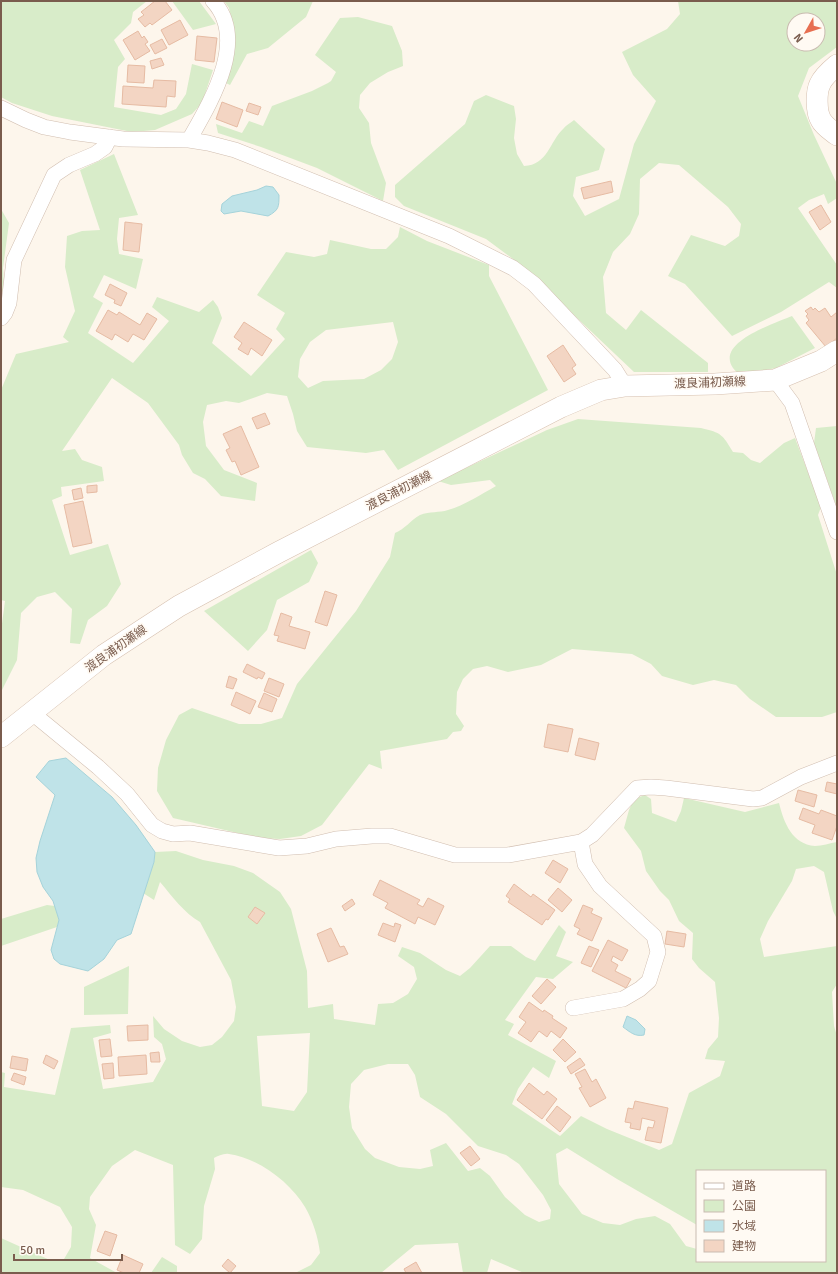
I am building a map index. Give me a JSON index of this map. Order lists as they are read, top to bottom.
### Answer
{
  "streets": {
    "main road": ["渡良浦初瀬線"]
  },
  "legend": [
    "道路",
    "公園",
    "水域",
    "建物"
  ],
  "scale_bar": "50 m",
  "north": "bottom left"
}
